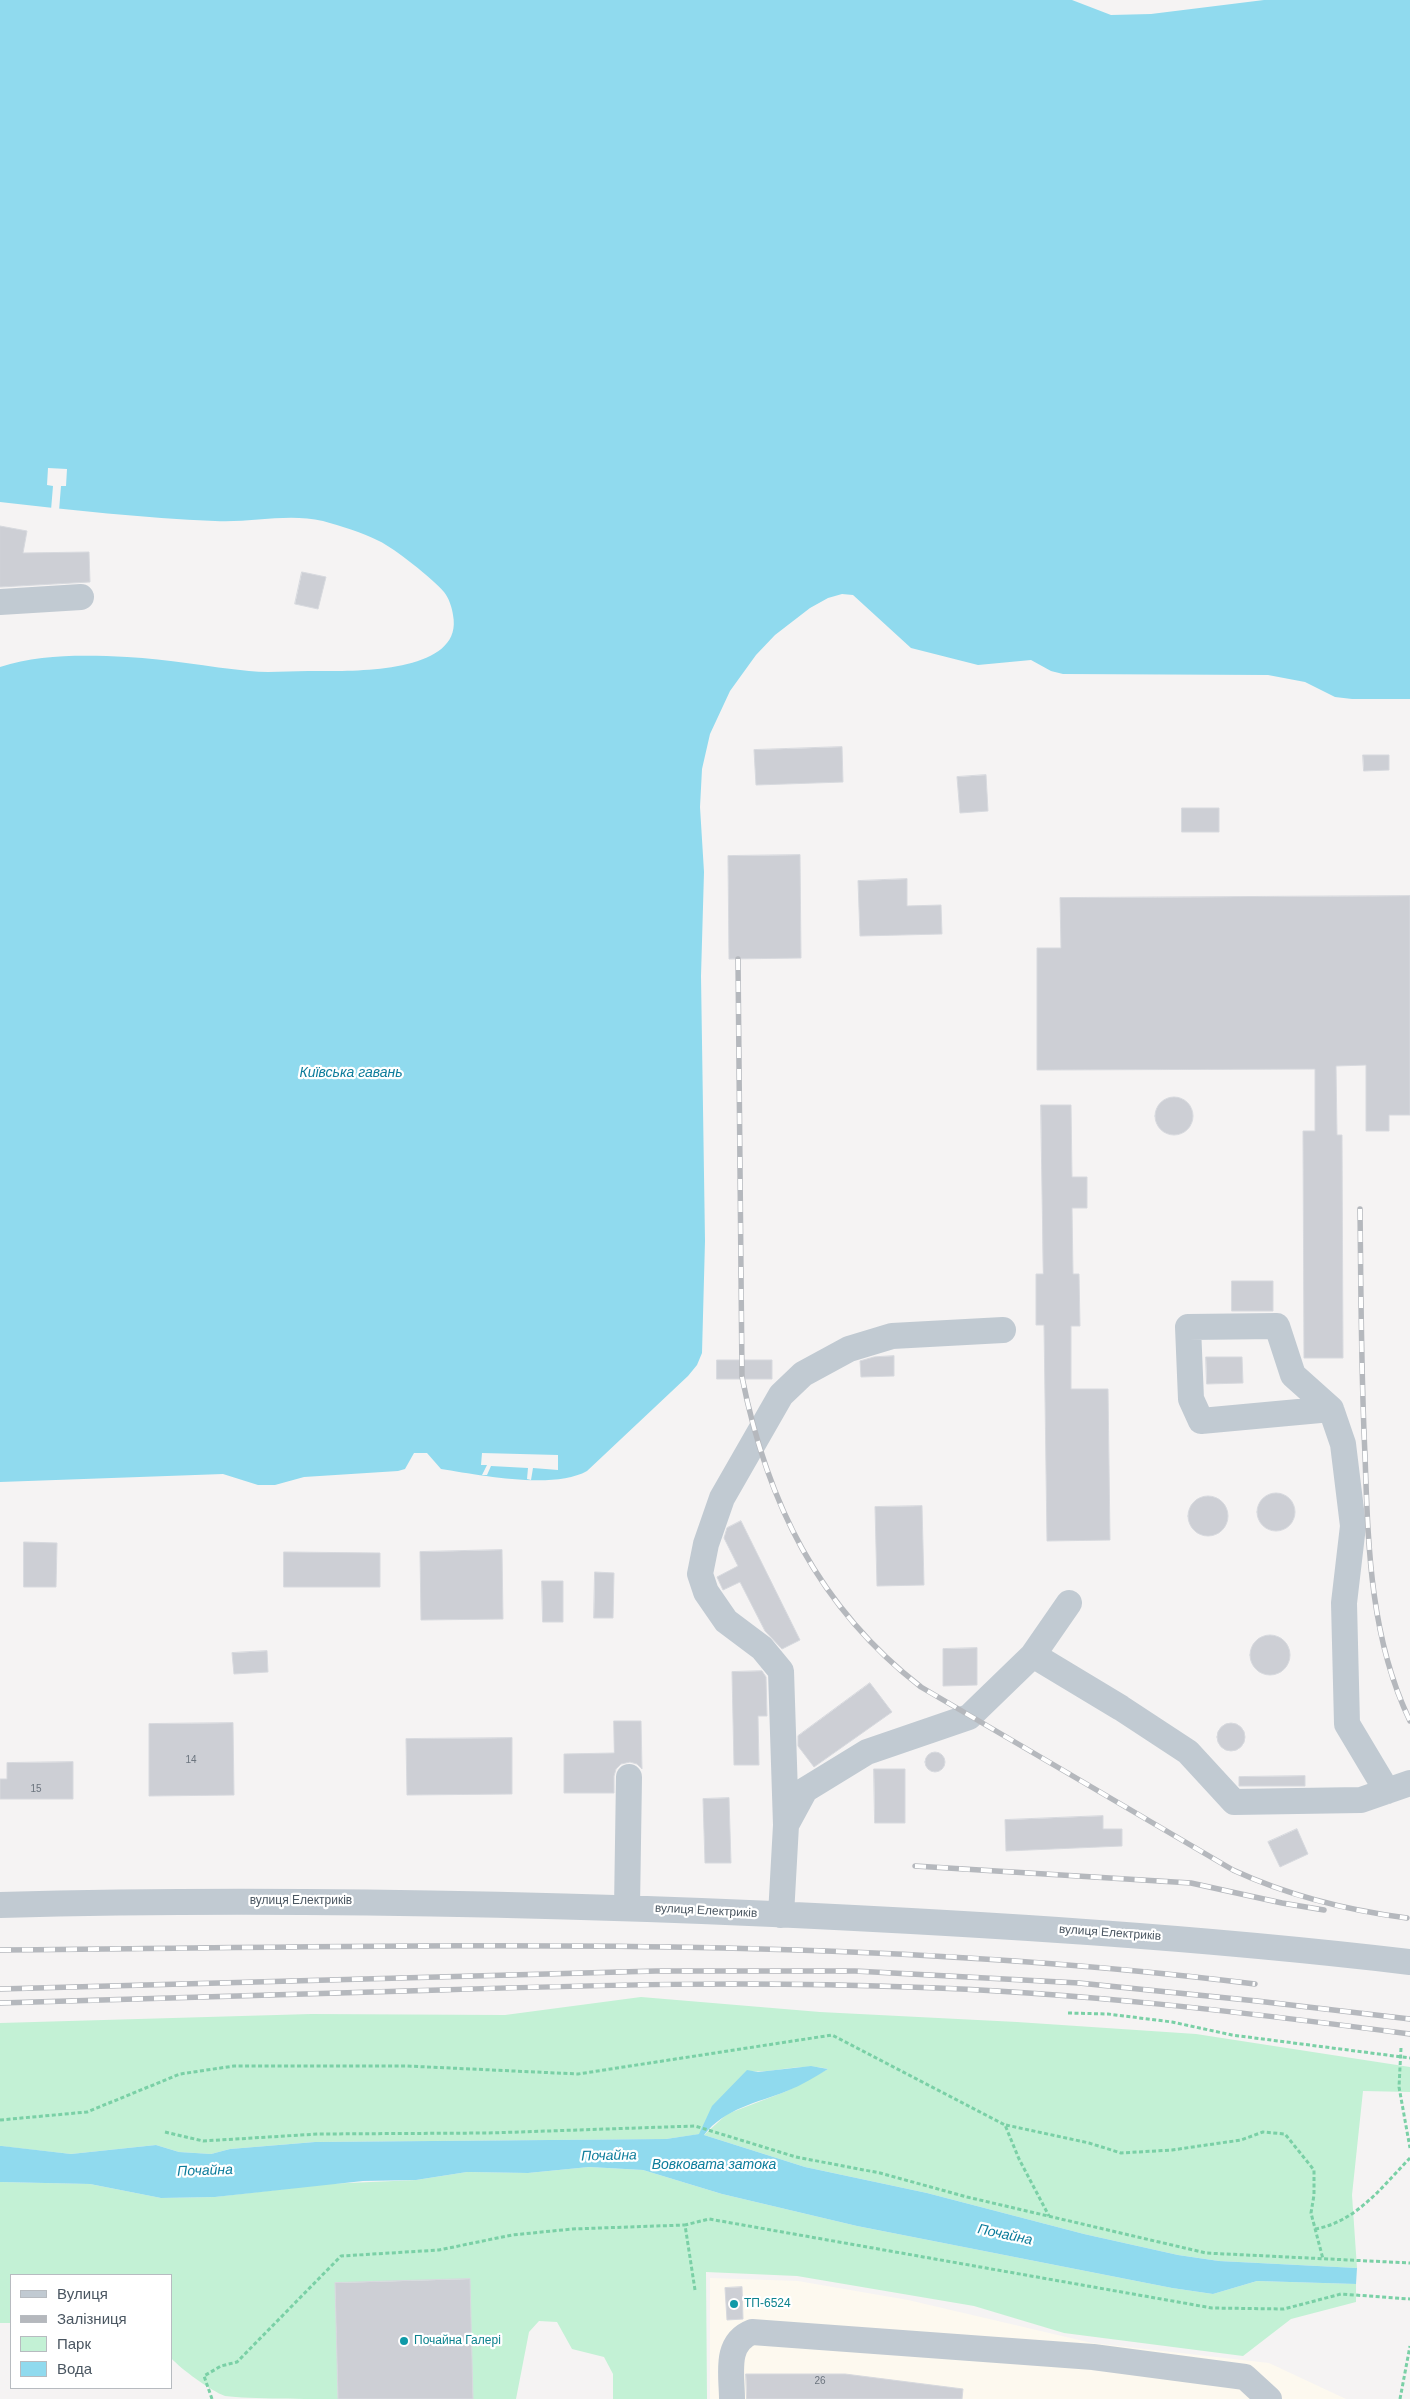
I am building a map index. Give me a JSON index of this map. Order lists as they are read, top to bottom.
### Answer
{
  "streets": {
    "street": ["вулиця Електриків"]
  },
  "water": ["Київська гавань", "Почайна", "Вовковата затока"],
  "places": ["ТП-6524", "Почайна Галері"],
  "house_numbers": ["14", "15", "26"],
  "legend": [
    "Вулиця",
    "Залізниця",
    "Парк",
    "Вода"
  ]
}
